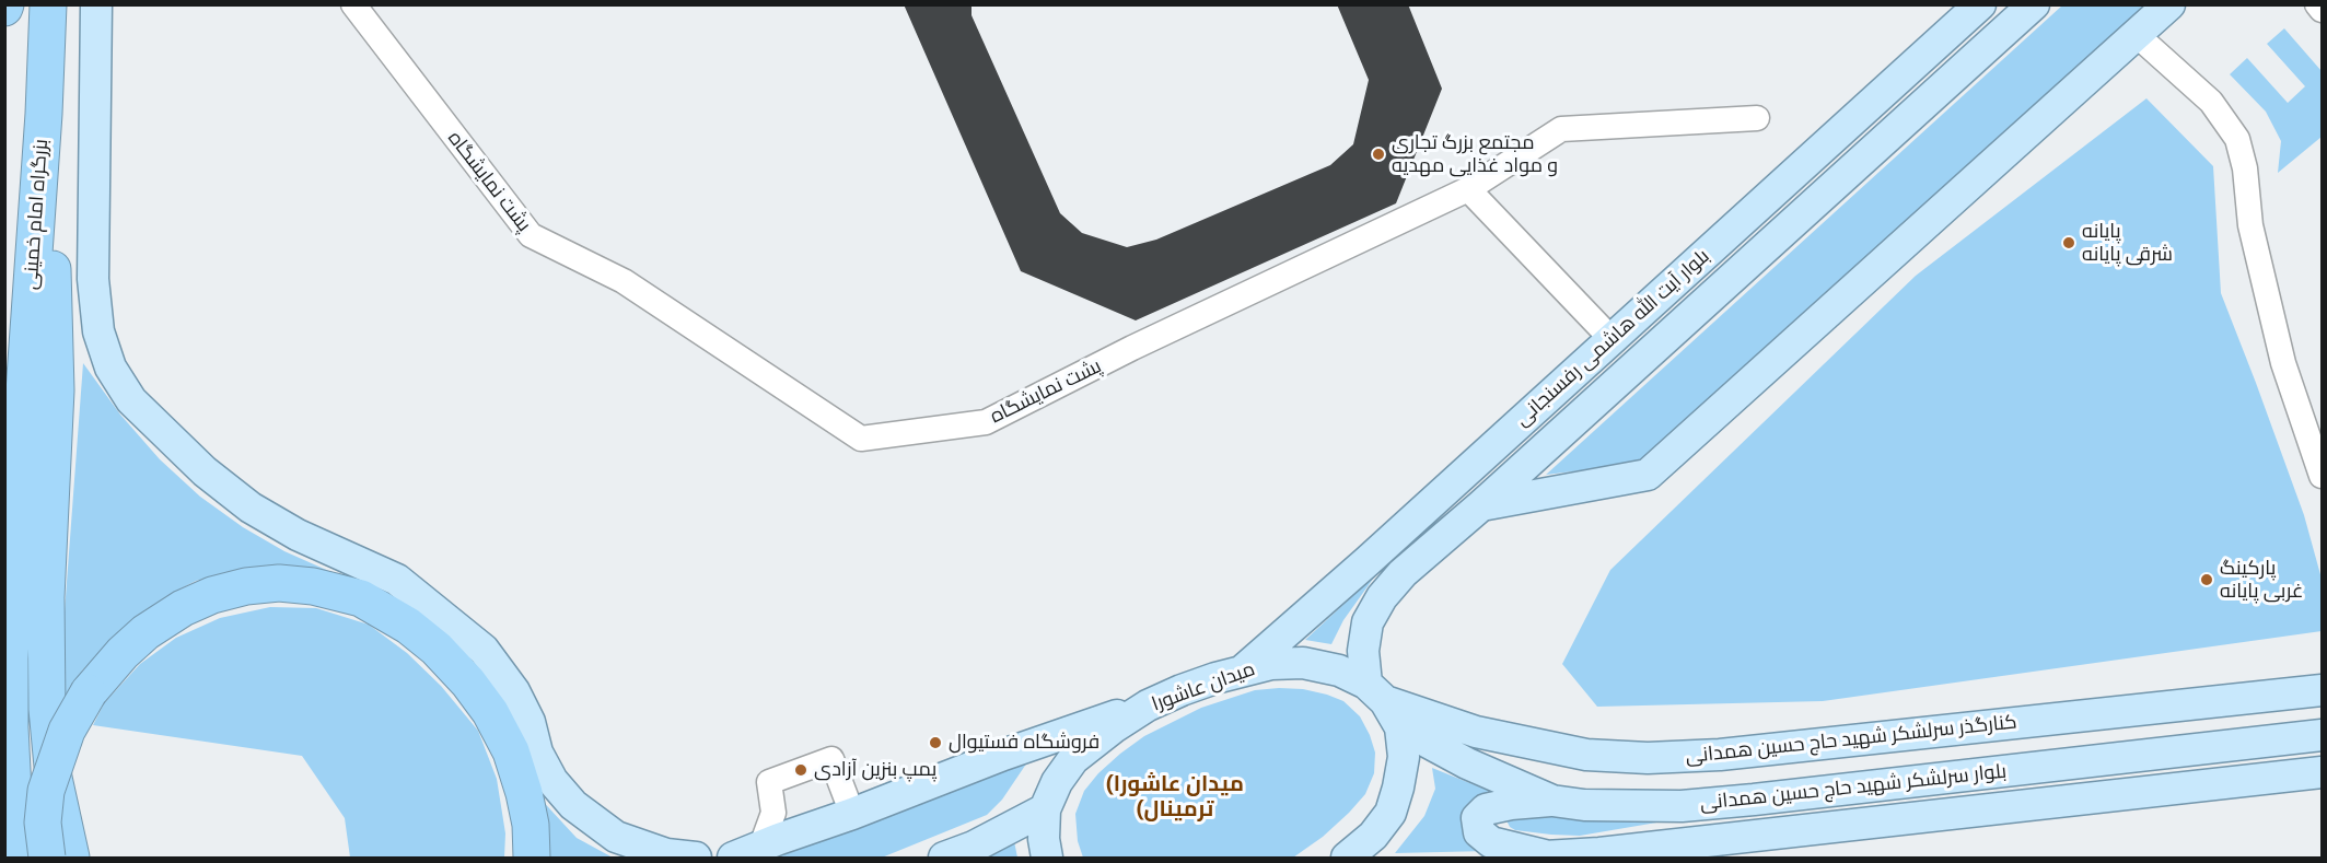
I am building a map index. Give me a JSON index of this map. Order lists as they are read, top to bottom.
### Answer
{
  "streets": {
    "highway": ["بزرگراه امام خمینی"],
    "main road": [
      "بلوار آیت الله هاشمی رفسنجانی",
      "میدان عاشورا",
      "کنارگذر سرلشکر شهید حاج حسین همدانی",
      "بلوار سرلشکر شهید حاج حسین همدانی"
    ],
    "street": ["پشت نمایشگاه"]
  },
  "crossings": [
    ["بلوار آیت الله هاشمی رفسنجانی", "میدان عاشورا"],
    ["بلوار آیت الله هاشمی رفسنجانی", "کنارگذر سرلشکر شهید حاج حسین همدانی"],
    ["بلوار آیت الله هاشمی رفسنجانی", "بلوار سرلشکر شهید حاج حسین همدانی"],
    ["میدان عاشورا", "کنارگذر سرلشکر شهید حاج حسین همدانی"],
    ["میدان عاشورا", "بلوار سرلشکر شهید حاج حسین همدانی"],
    ["کنارگذر سرلشکر شهید حاج حسین همدانی", "بلوار سرلشکر شهید حاج حسین همدانی"]
  ],
  "districts": ["(میدان عاشورا (ترمینال"],
  "places": [
    "مجتمع بزرگ تجاری و مواد غذایی مهدیه",
    "پایانه شرقی پایانه",
    "پارکینگ غربی پایانه",
    "فروشگاه فستیوال",
    "پمپ بنزین آزادی"
  ]
}
